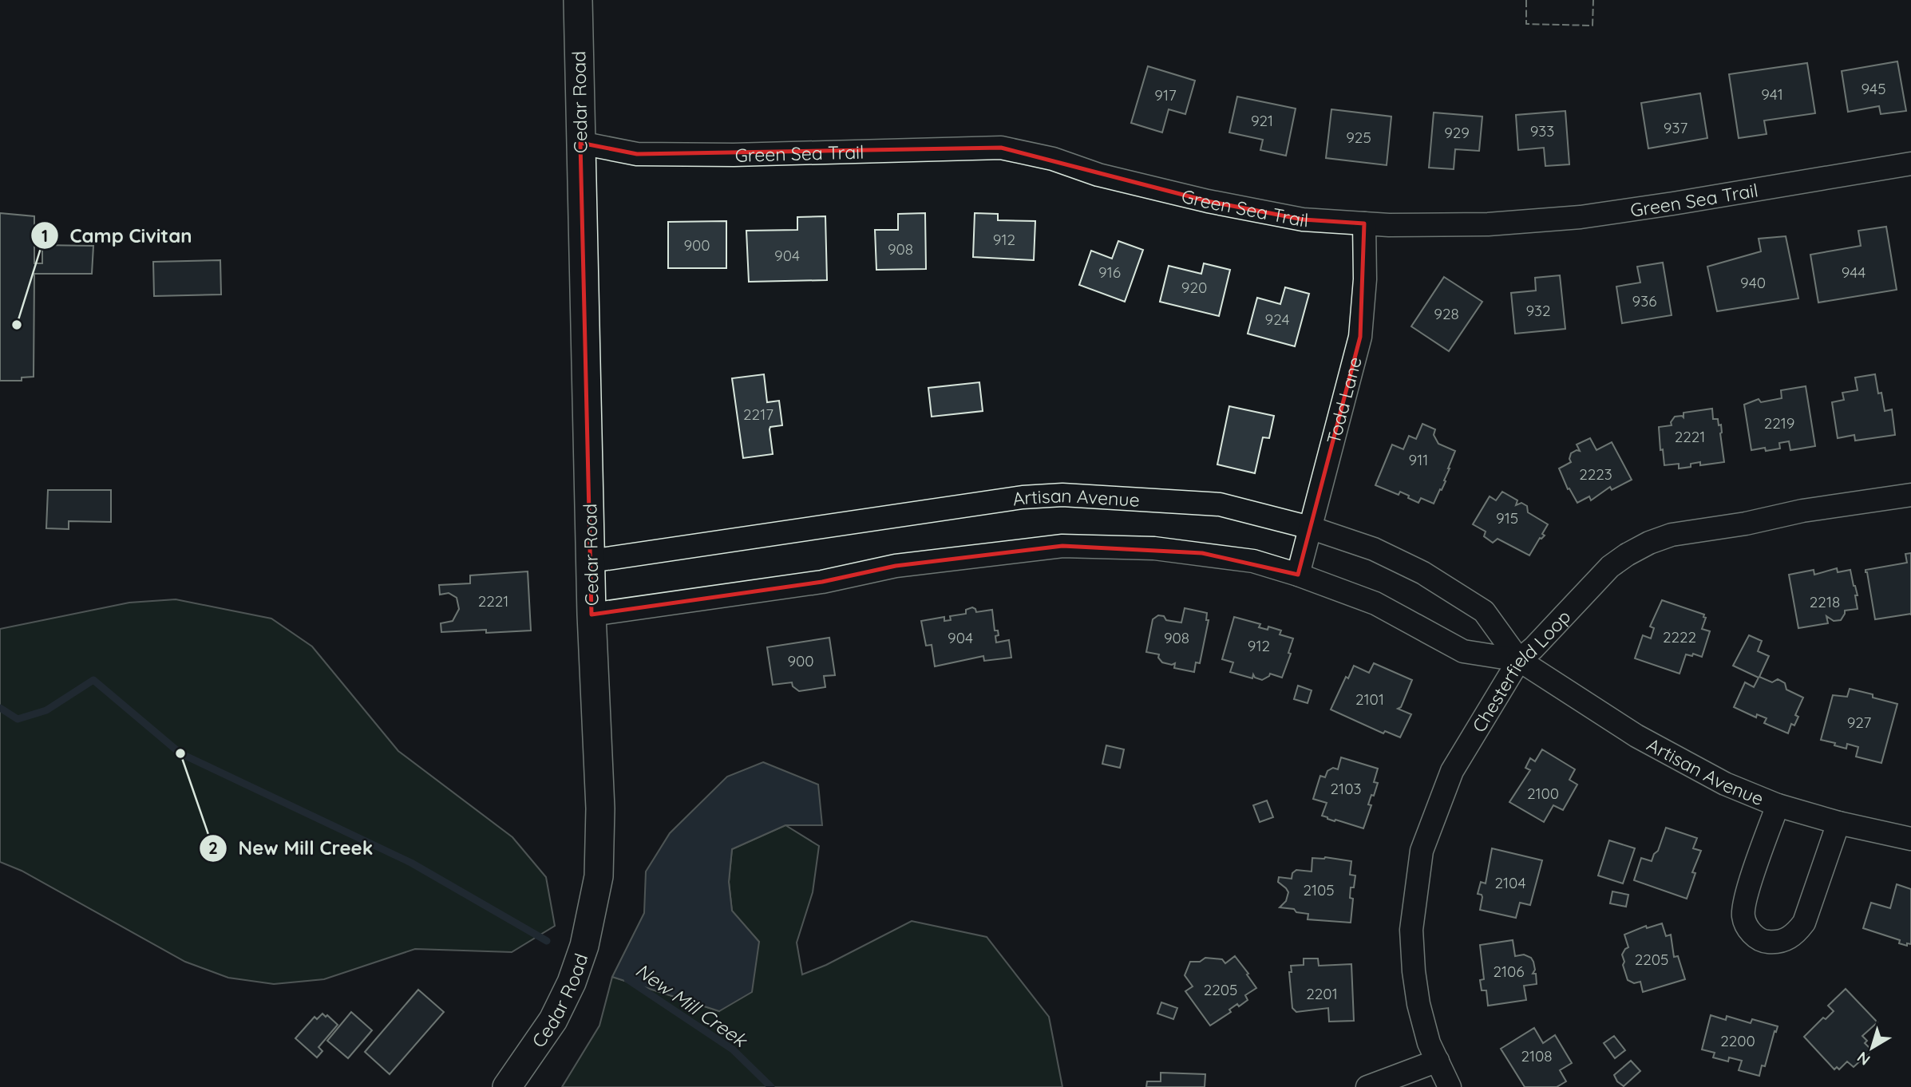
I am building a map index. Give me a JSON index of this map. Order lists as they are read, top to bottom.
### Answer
{
  "streets": {
    "street": [
      "Cedar Road",
      "Green Sea Trail",
      "Todd Lane",
      "Artisan Avenue",
      "Chesterfield Loop"
    ]
  },
  "crossings": [
    ["Cedar Road", "Green Sea Trail"],
    ["Cedar Road", "Artisan Avenue"],
    ["Green Sea Trail", "Todd Lane"],
    ["Todd Lane", "Artisan Avenue"],
    ["Artisan Avenue", "Chesterfield Loop"]
  ],
  "water": ["New Mill Creek"],
  "places": ["Camp Civitan", "New Mill Creek"],
  "house_numbers": [
    "945",
    "941",
    "917",
    "921",
    "937",
    "933",
    "929",
    "925",
    "912",
    "900",
    "908",
    "904",
    "916",
    "944",
    "940",
    "920",
    "936",
    "932",
    "928",
    "924",
    "2217",
    "2219",
    "2221",
    "911",
    "2223",
    "915",
    "2221",
    "2218",
    "2222",
    "904",
    "908",
    "912",
    "900",
    "2101",
    "927",
    "2103",
    "2100",
    "2104",
    "2105",
    "2205",
    "2106",
    "2205",
    "2201",
    "2200",
    "2108"
  ],
  "north": "bottom left"
}
